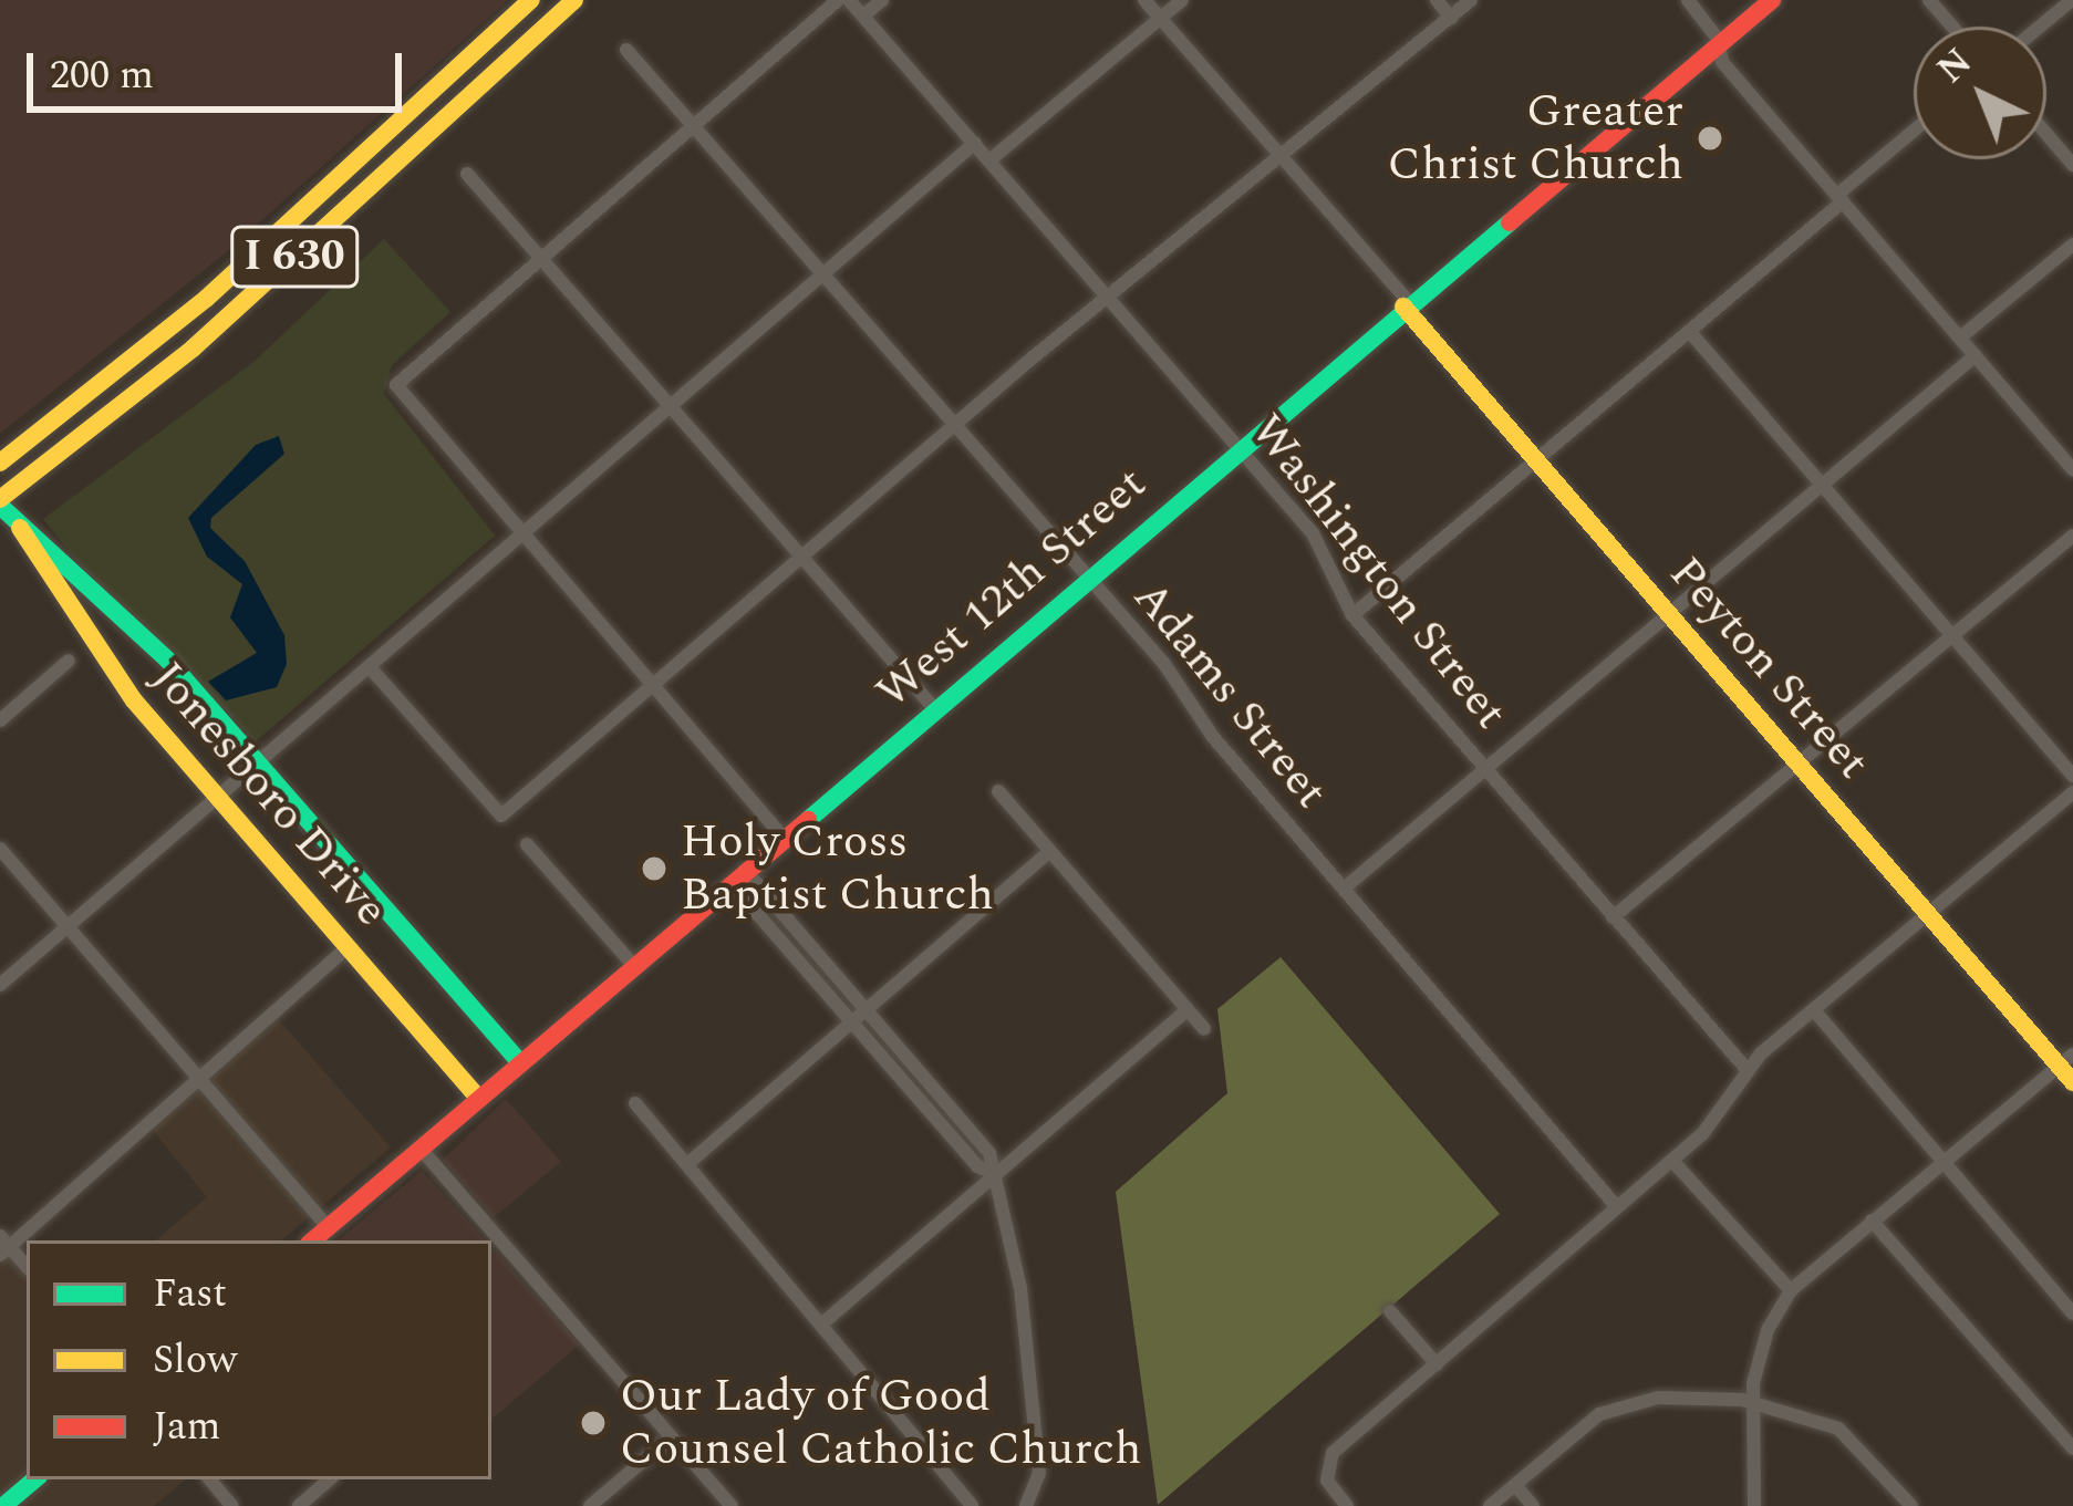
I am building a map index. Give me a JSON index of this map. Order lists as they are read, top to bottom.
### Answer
{
  "streets": {
    "main road": [
      "I 630",
      "West 12th Street",
      "Peyton Street",
      "Jonesboro Drive"
    ],
    "street": ["Washington Street", "Adams Street"]
  },
  "crossings": [
    ["I 630", "Jonesboro Drive"],
    ["Washington Street", "West 12th Street"],
    ["West 12th Street", "Peyton Street"],
    ["West 12th Street", "Adams Street"],
    ["West 12th Street", "Jonesboro Drive"]
  ],
  "places": ["Greater Christ Church", "Holy Cross Baptist Church", "Our Lady of Good Counsel Catholic Church"],
  "legend": ["Fast", "Slow", "Jam"],
  "scale_bar": "200 m",
  "north": "top left"
}
